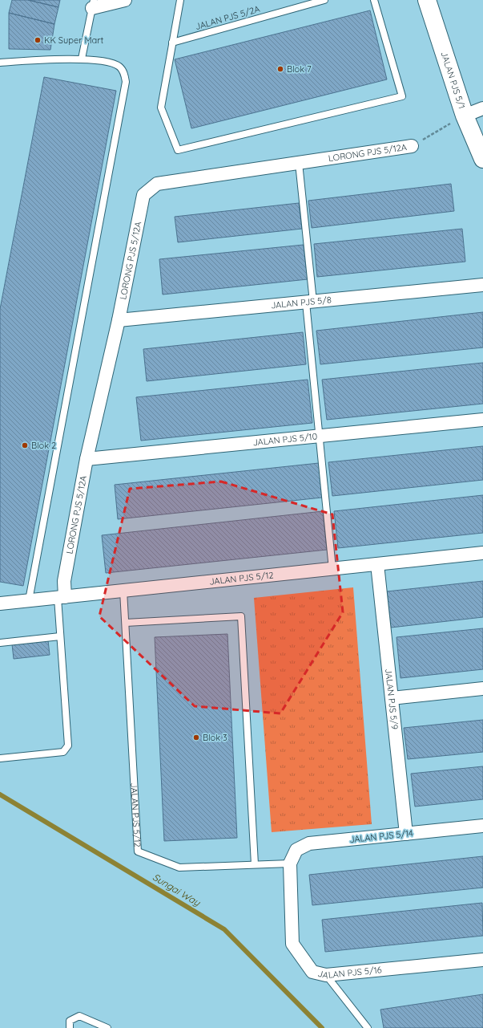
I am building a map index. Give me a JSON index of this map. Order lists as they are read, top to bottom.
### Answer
{
  "streets": {
    "street": [
      "JALAN PJS 5/1",
      "LORONG PJS 5/12A",
      "JALAN PJS 5/8",
      "JALAN PJS 5/10",
      "JALAN PJS 5/12",
      "JALAN PJS 5/9",
      "JALAN PJS 5/14",
      "JALAN PJS 5/16"
    ],
    "lane": ["JALAN PJS 5/2A"]
  },
  "crossings": [
    ["LORONG PJS 5/12A", "JALAN PJS 5/8"],
    ["LORONG PJS 5/12A", "JALAN PJS 5/10"],
    ["LORONG PJS 5/12A", "JALAN PJS 5/12"],
    ["JALAN PJS 5/12", "JALAN PJS 5/9"],
    ["JALAN PJS 5/12", "JALAN PJS 5/14"],
    ["JALAN PJS 5/12", "JALAN PJS 5/16"],
    ["JALAN PJS 5/9", "JALAN PJS 5/14"],
    ["JALAN PJS 5/14", "JALAN PJS 5/16"]
  ],
  "water": ["Sungai Way"],
  "places": [
    "KK Super Mart",
    "Blok 7",
    "Blok 2",
    "Blok 3"
  ]
}
